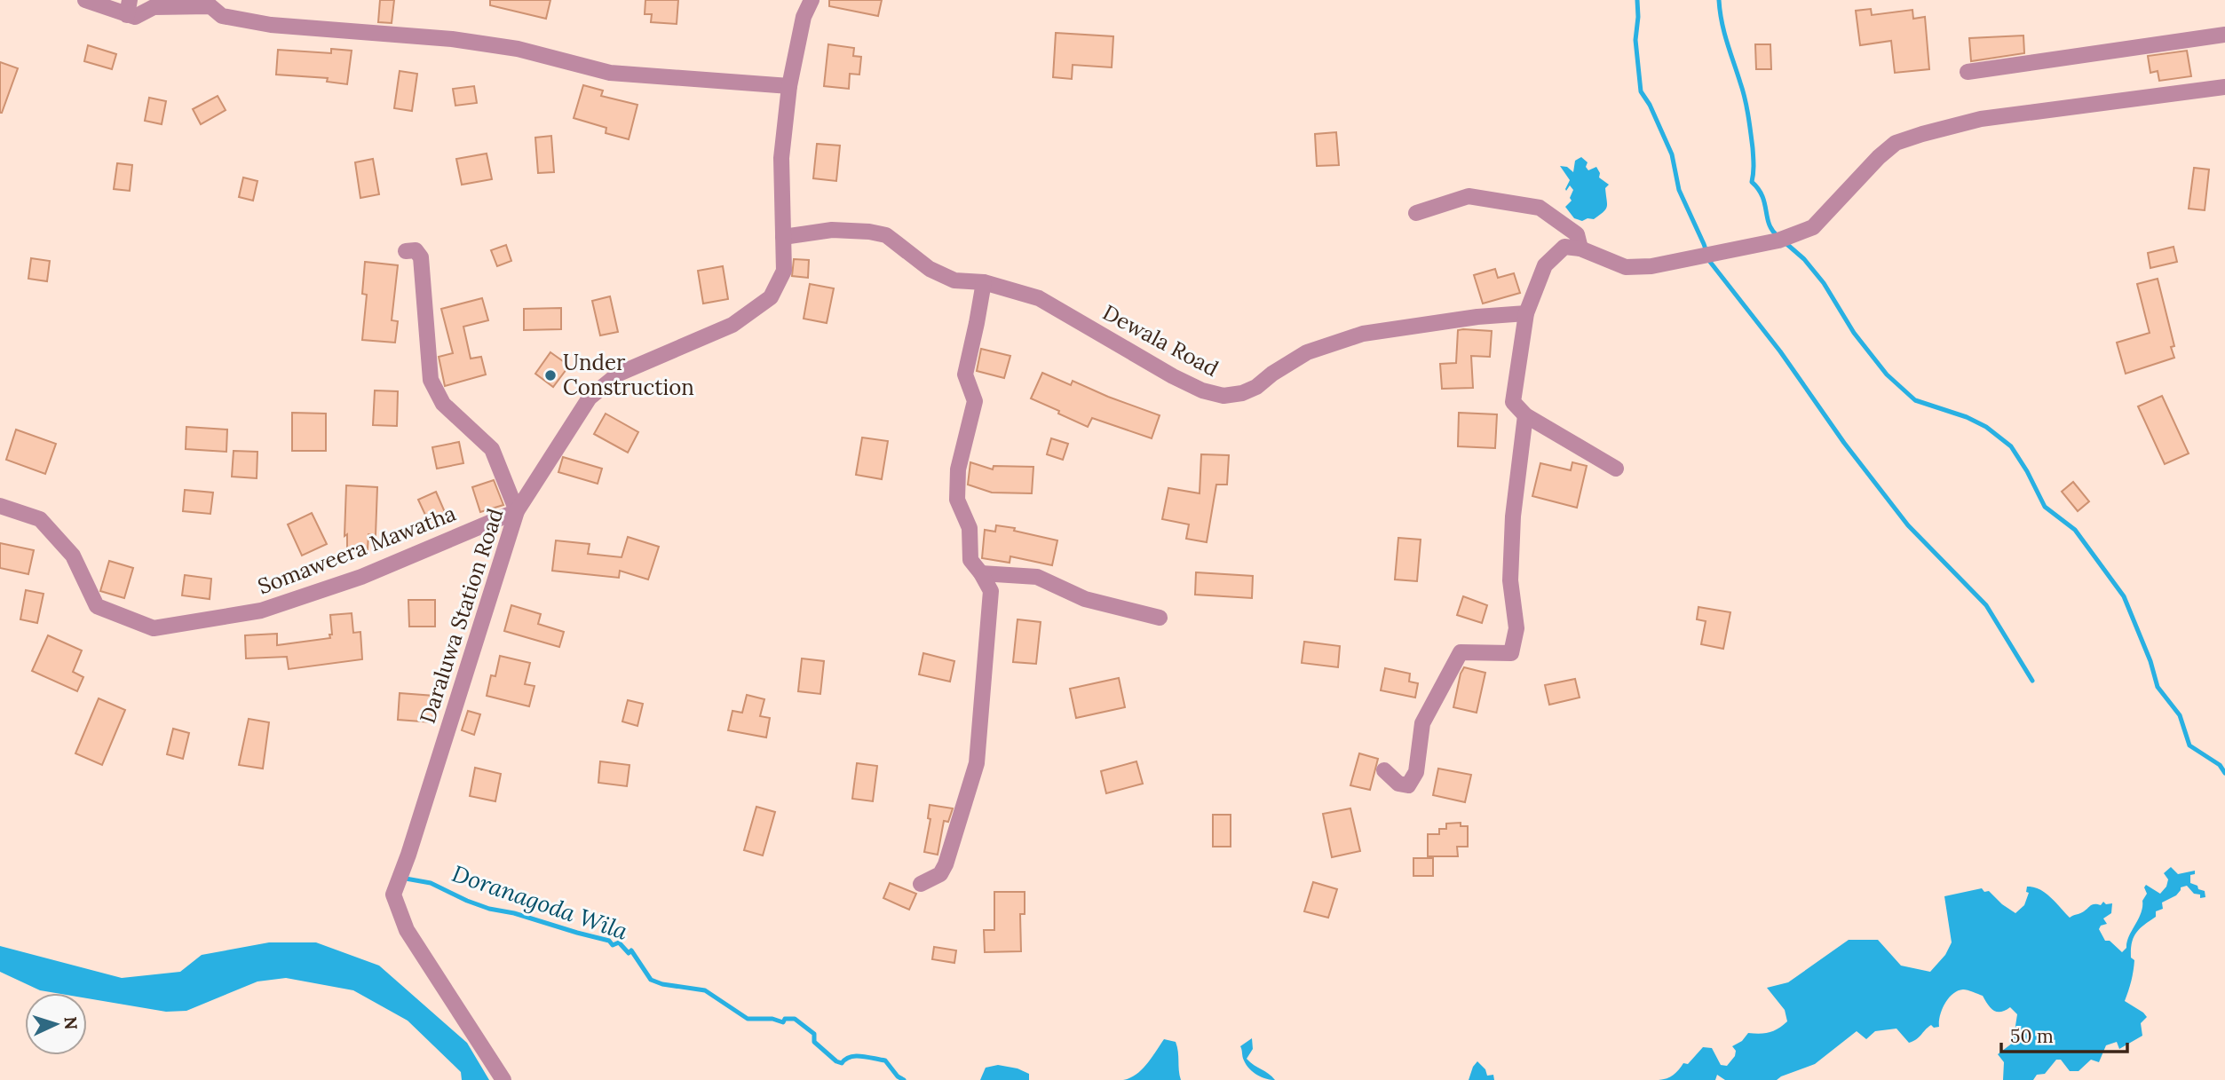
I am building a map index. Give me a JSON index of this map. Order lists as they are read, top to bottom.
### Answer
{
  "streets": {
    "street": ["Dewala Road", "Somaweera Mawatha", "Daraluwa Station Road"]
  },
  "crossings": [
    ["Dewala Road", "Daraluwa Station Road"],
    ["Somaweera Mawatha", "Daraluwa Station Road"]
  ],
  "water": ["Doranagoda Wila"],
  "places": ["Under Construction"],
  "scale_bar": "50 m",
  "north": "right"
}
